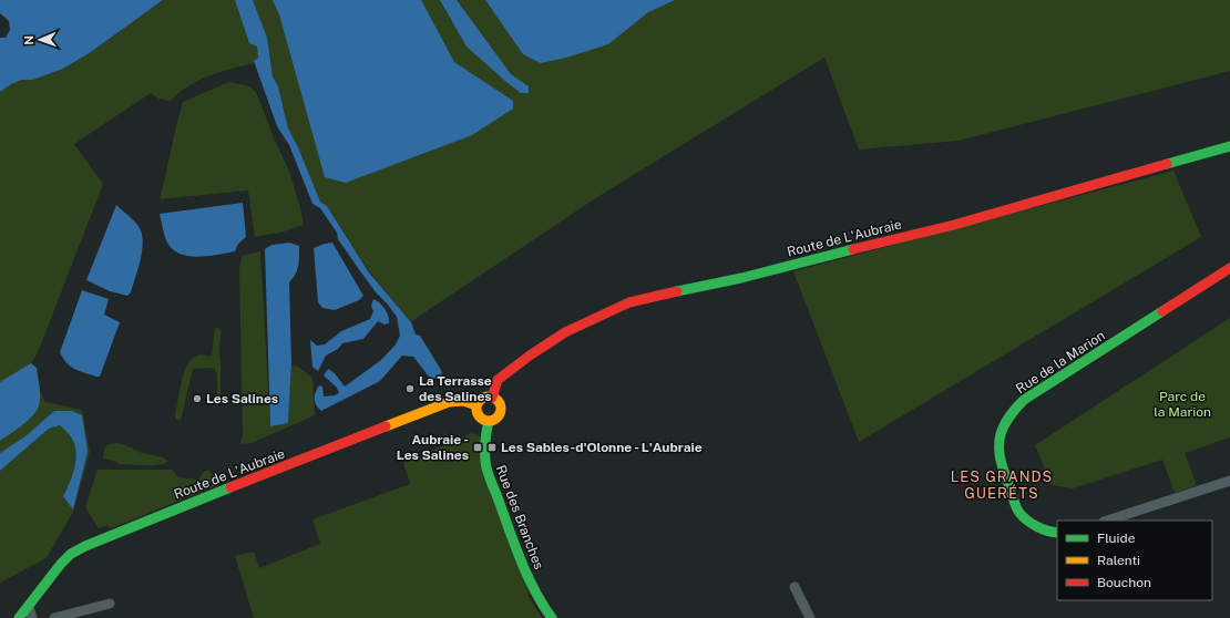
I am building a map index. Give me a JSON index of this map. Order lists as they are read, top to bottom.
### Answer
{
  "streets": {
    "street": ["Route de L'Aubraie", "Rue de la Marion", "Rue des Branches"]
  },
  "crossings": [
    ["Route de L'Aubraie", "Rue des Branches"]
  ],
  "districts": ["LES GRANDS GUERÉTS"],
  "parks": ["Parc de la Marion"],
  "places": {
    "other": ["La Terrasse des Salines", "Les Salines"],
    "transit": ["Aubraie - Les Salines", "Les Sables-d'Olonne - L'Aubraie"]
  },
  "legend": ["Fluide", "Ralenti", "Bouchon"],
  "north": "left"
}
